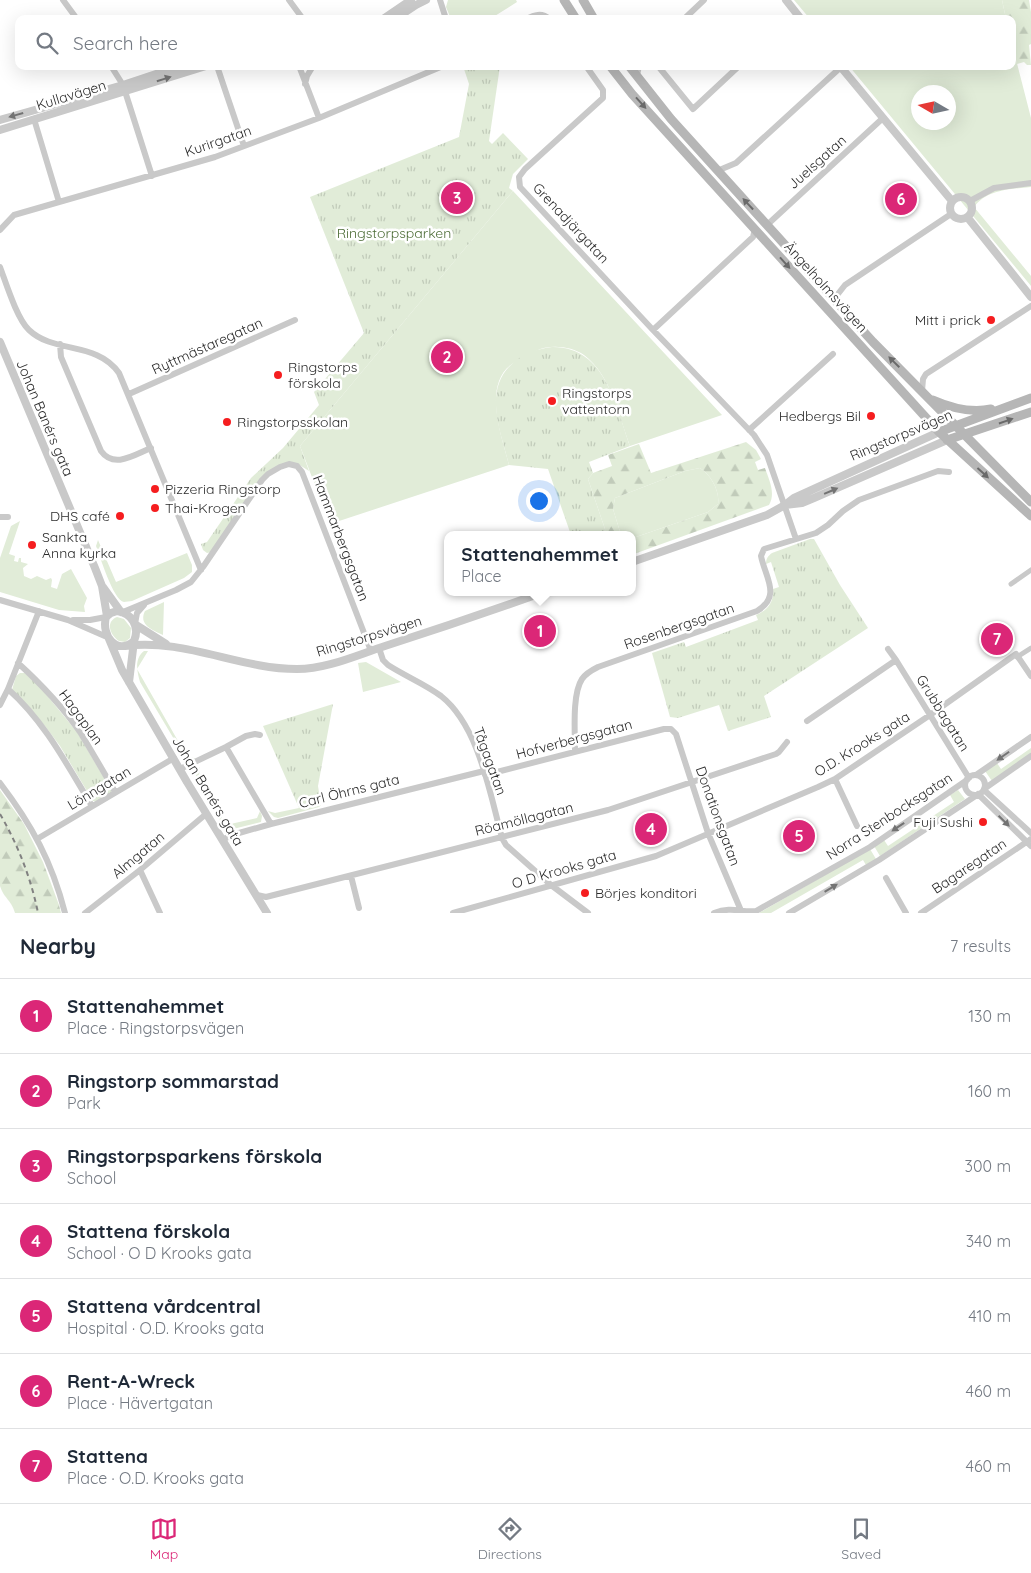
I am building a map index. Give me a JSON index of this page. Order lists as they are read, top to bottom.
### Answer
{
  "streets": {
    "main road": ["Ängelholmsvägen", "Ringstorpsvägen"],
    "street": [
      "Kullavägen",
      "Kurirgatan",
      "Juelsgatan",
      "Grenadjärgatan",
      "Ryttmästaregatan",
      "Johan Banérs gata",
      "Hammarbergsgatan",
      "Rosenbergsgatan",
      "Grubbagatan",
      "Hagaplan",
      "Hofverbergsgatan",
      "O.D. Krooks gata",
      "Tågagatan",
      "Lönngatan",
      "Carl Öhrns gata",
      "Donationsgatan",
      "Norra Stenbocksgatan",
      "Röamöllagatan",
      "Almgatan",
      "Bagaregatan",
      "O D Krooks gata"
    ]
  },
  "crossings": [
    ["Juelsgatan", "Ängelholmsvägen"],
    ["Grenadjärgatan", "Ringstorpsvägen"],
    ["Ängelholmsvägen", "Ringstorpsvägen"],
    ["Johan Banérs gata", "Ringstorpsvägen"],
    ["Johan Banérs gata", "Hammarbergsgatan"],
    ["Johan Banérs gata", "Lönngatan"],
    ["Johan Banérs gata", "Carl Öhrns gata"],
    ["Johan Banérs gata", "Röamöllagatan"],
    ["Johan Banérs gata", "Almgatan"],
    ["Ringstorpsvägen", "Hammarbergsgatan"],
    ["Ringstorpsvägen", "Tågagatan"],
    ["Hammarbergsgatan", "Tågagatan"],
    ["Rosenbergsgatan", "Hofverbergsgatan"],
    ["Grubbagatan", "O.D. Krooks gata"],
    ["Grubbagatan", "Norra Stenbocksgatan"],
    ["Hagaplan", "Lönngatan"],
    ["Hofverbergsgatan", "Tågagatan"],
    ["Hofverbergsgatan", "Carl Öhrns gata"],
    ["Hofverbergsgatan", "Donationsgatan"],
    ["O.D. Krooks gata", "Donationsgatan"],
    ["O.D. Krooks gata", "O D Krooks gata"],
    ["Tågagatan", "Carl Öhrns gata"],
    ["Tågagatan", "Röamöllagatan"],
    ["Tågagatan", "O D Krooks gata"],
    ["Donationsgatan", "Norra Stenbocksgatan"],
    ["Donationsgatan", "Röamöllagatan"],
    ["Donationsgatan", "O D Krooks gata"]
  ],
  "parks": ["Ringstorpsparken"],
  "places": [
    "Mitt i prick",
    "Ringstorps förskola",
    "Ringstorps vattentorn",
    "Hedbergs Bil",
    "Ringstorpsskolan",
    "Pizzeria Ringstorp",
    "Thai-Krogen",
    "DHS café",
    "Sankta Anna kyrka",
    "Fuji Sushi",
    "Börjes konditori"
  ],
  "north": "left",
  "page": {
    "search": "Search here",
    "pins": [
      "3",
      "6",
      "2",
      "1",
      "7",
      "4",
      "5"
    ],
    "popup": ["Stattenahemmet", "Place"],
    "heading": ["Nearby", "7 results"],
    "list": [
      {
        "mark": "1",
        "name": "Stattenahemmet",
        "note": "Place · Ringstorpsvägen",
        "value": "130 m"
      },
      {
        "mark": "2",
        "name": "Ringstorp sommarstad",
        "note": "Park",
        "value": "160 m"
      },
      {
        "mark": "3",
        "name": "Ringstorpsparkens förskola",
        "note": "School",
        "value": "300 m"
      },
      {
        "mark": "4",
        "name": "Stattena förskola",
        "note": "School · O D Krooks gata",
        "value": "340 m"
      },
      {
        "mark": "5",
        "name": "Stattena vårdcentral",
        "note": "Hospital · O.D. Krooks gata",
        "value": "410 m"
      },
      {
        "mark": "6",
        "name": "Rent-A-Wreck",
        "note": "Place · Hävertgatan",
        "value": "460 m"
      },
      {
        "mark": "7",
        "name": "Stattena",
        "note": "Place · O.D. Krooks gata",
        "value": "460 m"
      }
    ],
    "nav": ["Map", "Directions", "Saved"]
  }
}
